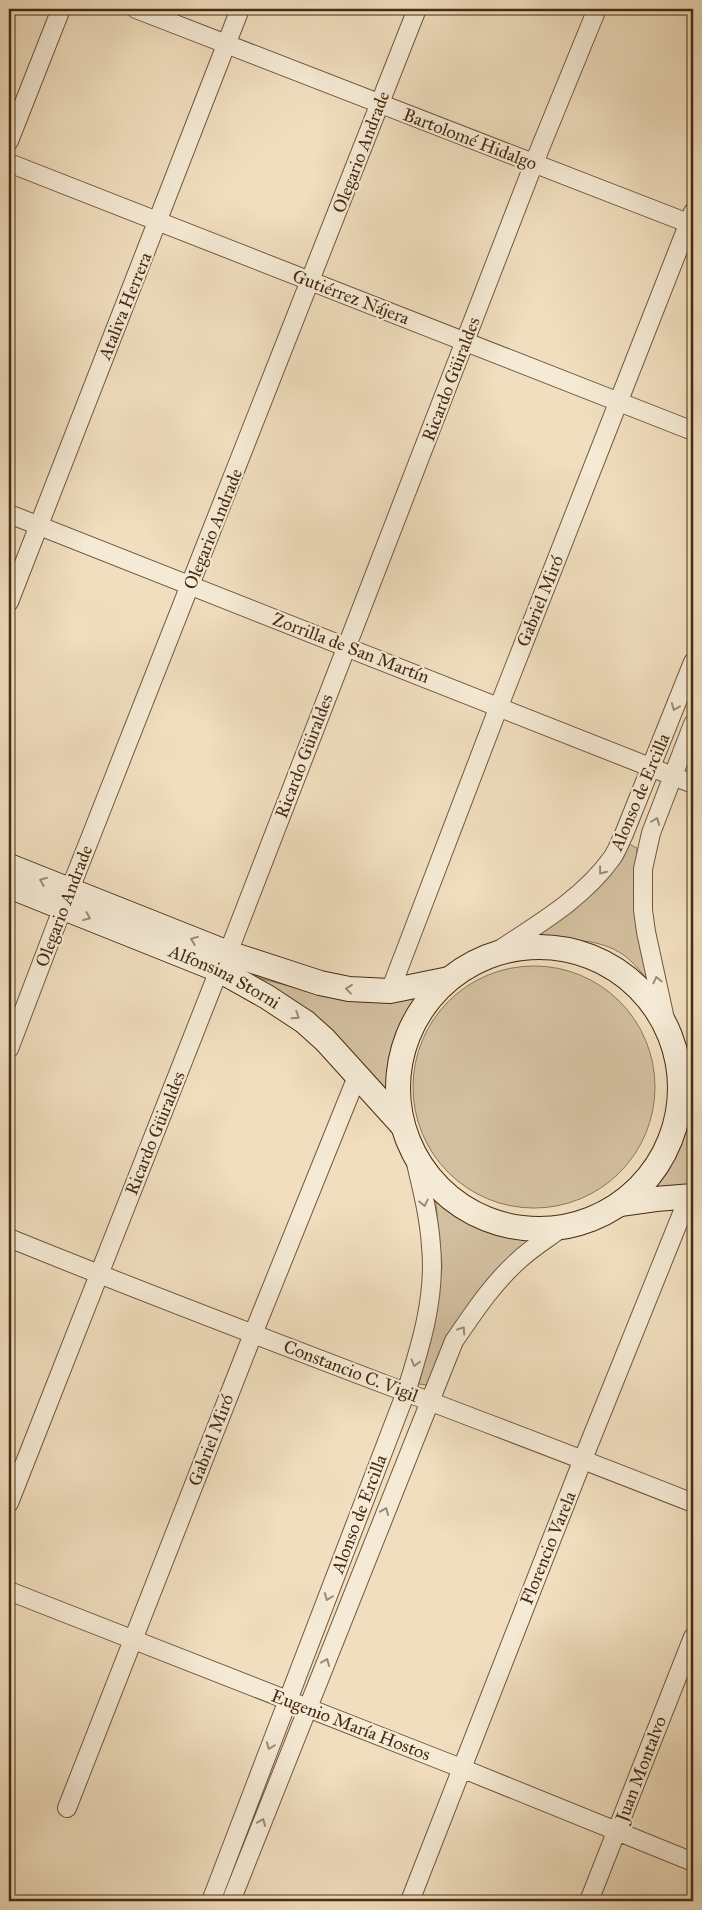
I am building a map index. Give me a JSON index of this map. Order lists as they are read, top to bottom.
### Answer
{
  "streets": {
    "street": [
      "Bartolomé Hidalgo",
      "Olegario Andrade",
      "Gutiérrez Nájera",
      "Ataliva Herrera",
      "Ricardo Güiraldes",
      "Gabriel Miró",
      "Zorrilla de San Martín",
      "Alonso de Ercilla",
      "Alfonsina Storni",
      "Constancio C. Vigil",
      "Florencio Varela",
      "Eugenio María Hostos",
      "Juan Montalvo"
    ]
  },
  "crossings": [
    ["Bartolomé Hidalgo", "Olegario Andrade"],
    ["Bartolomé Hidalgo", "Ataliva Herrera"],
    ["Bartolomé Hidalgo", "Ricardo Güiraldes"],
    ["Bartolomé Hidalgo", "Gabriel Miró"],
    ["Olegario Andrade", "Gutiérrez Nájera"],
    ["Olegario Andrade", "Zorrilla de San Martín"],
    ["Olegario Andrade", "Alfonsina Storni"],
    ["Gutiérrez Nájera", "Ataliva Herrera"],
    ["Gutiérrez Nájera", "Ricardo Güiraldes"],
    ["Gutiérrez Nájera", "Gabriel Miró"],
    ["Ataliva Herrera", "Zorrilla de San Martín"],
    ["Ricardo Güiraldes", "Zorrilla de San Martín"],
    ["Ricardo Güiraldes", "Alfonsina Storni"],
    ["Ricardo Güiraldes", "Constancio C. Vigil"],
    ["Gabriel Miró", "Zorrilla de San Martín"],
    ["Gabriel Miró", "Alfonsina Storni"],
    ["Gabriel Miró", "Constancio C. Vigil"],
    ["Gabriel Miró", "Eugenio María Hostos"],
    ["Zorrilla de San Martín", "Alonso de Ercilla"],
    ["Alonso de Ercilla", "Constancio C. Vigil"],
    ["Alonso de Ercilla", "Eugenio María Hostos"],
    ["Constancio C. Vigil", "Florencio Varela"],
    ["Florencio Varela", "Eugenio María Hostos"],
    ["Eugenio María Hostos", "Juan Montalvo"]
  ]
}
